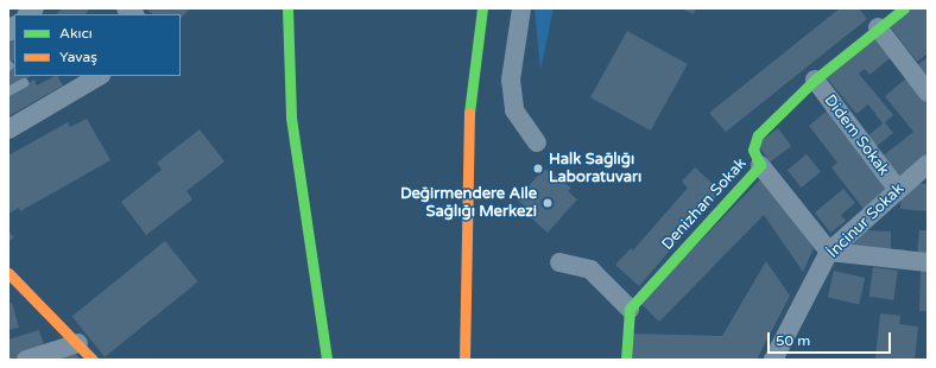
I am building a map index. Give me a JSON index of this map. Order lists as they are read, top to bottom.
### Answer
{
  "streets": {
    "main road": ["Denizhan Sokak"],
    "street": ["Didem Sokak", "İncinur Sokak"]
  },
  "crossings": [
    ["Didem Sokak", "Denizhan Sokak"],
    ["Didem Sokak", "İncinur Sokak"]
  ],
  "places": ["Halk Sağlığı Laboratuvarı", "Değirmendere Aile Sağlığı Merkezi"],
  "legend": ["Akıcı", "Yavaş"],
  "scale_bar": "50 m"
}
